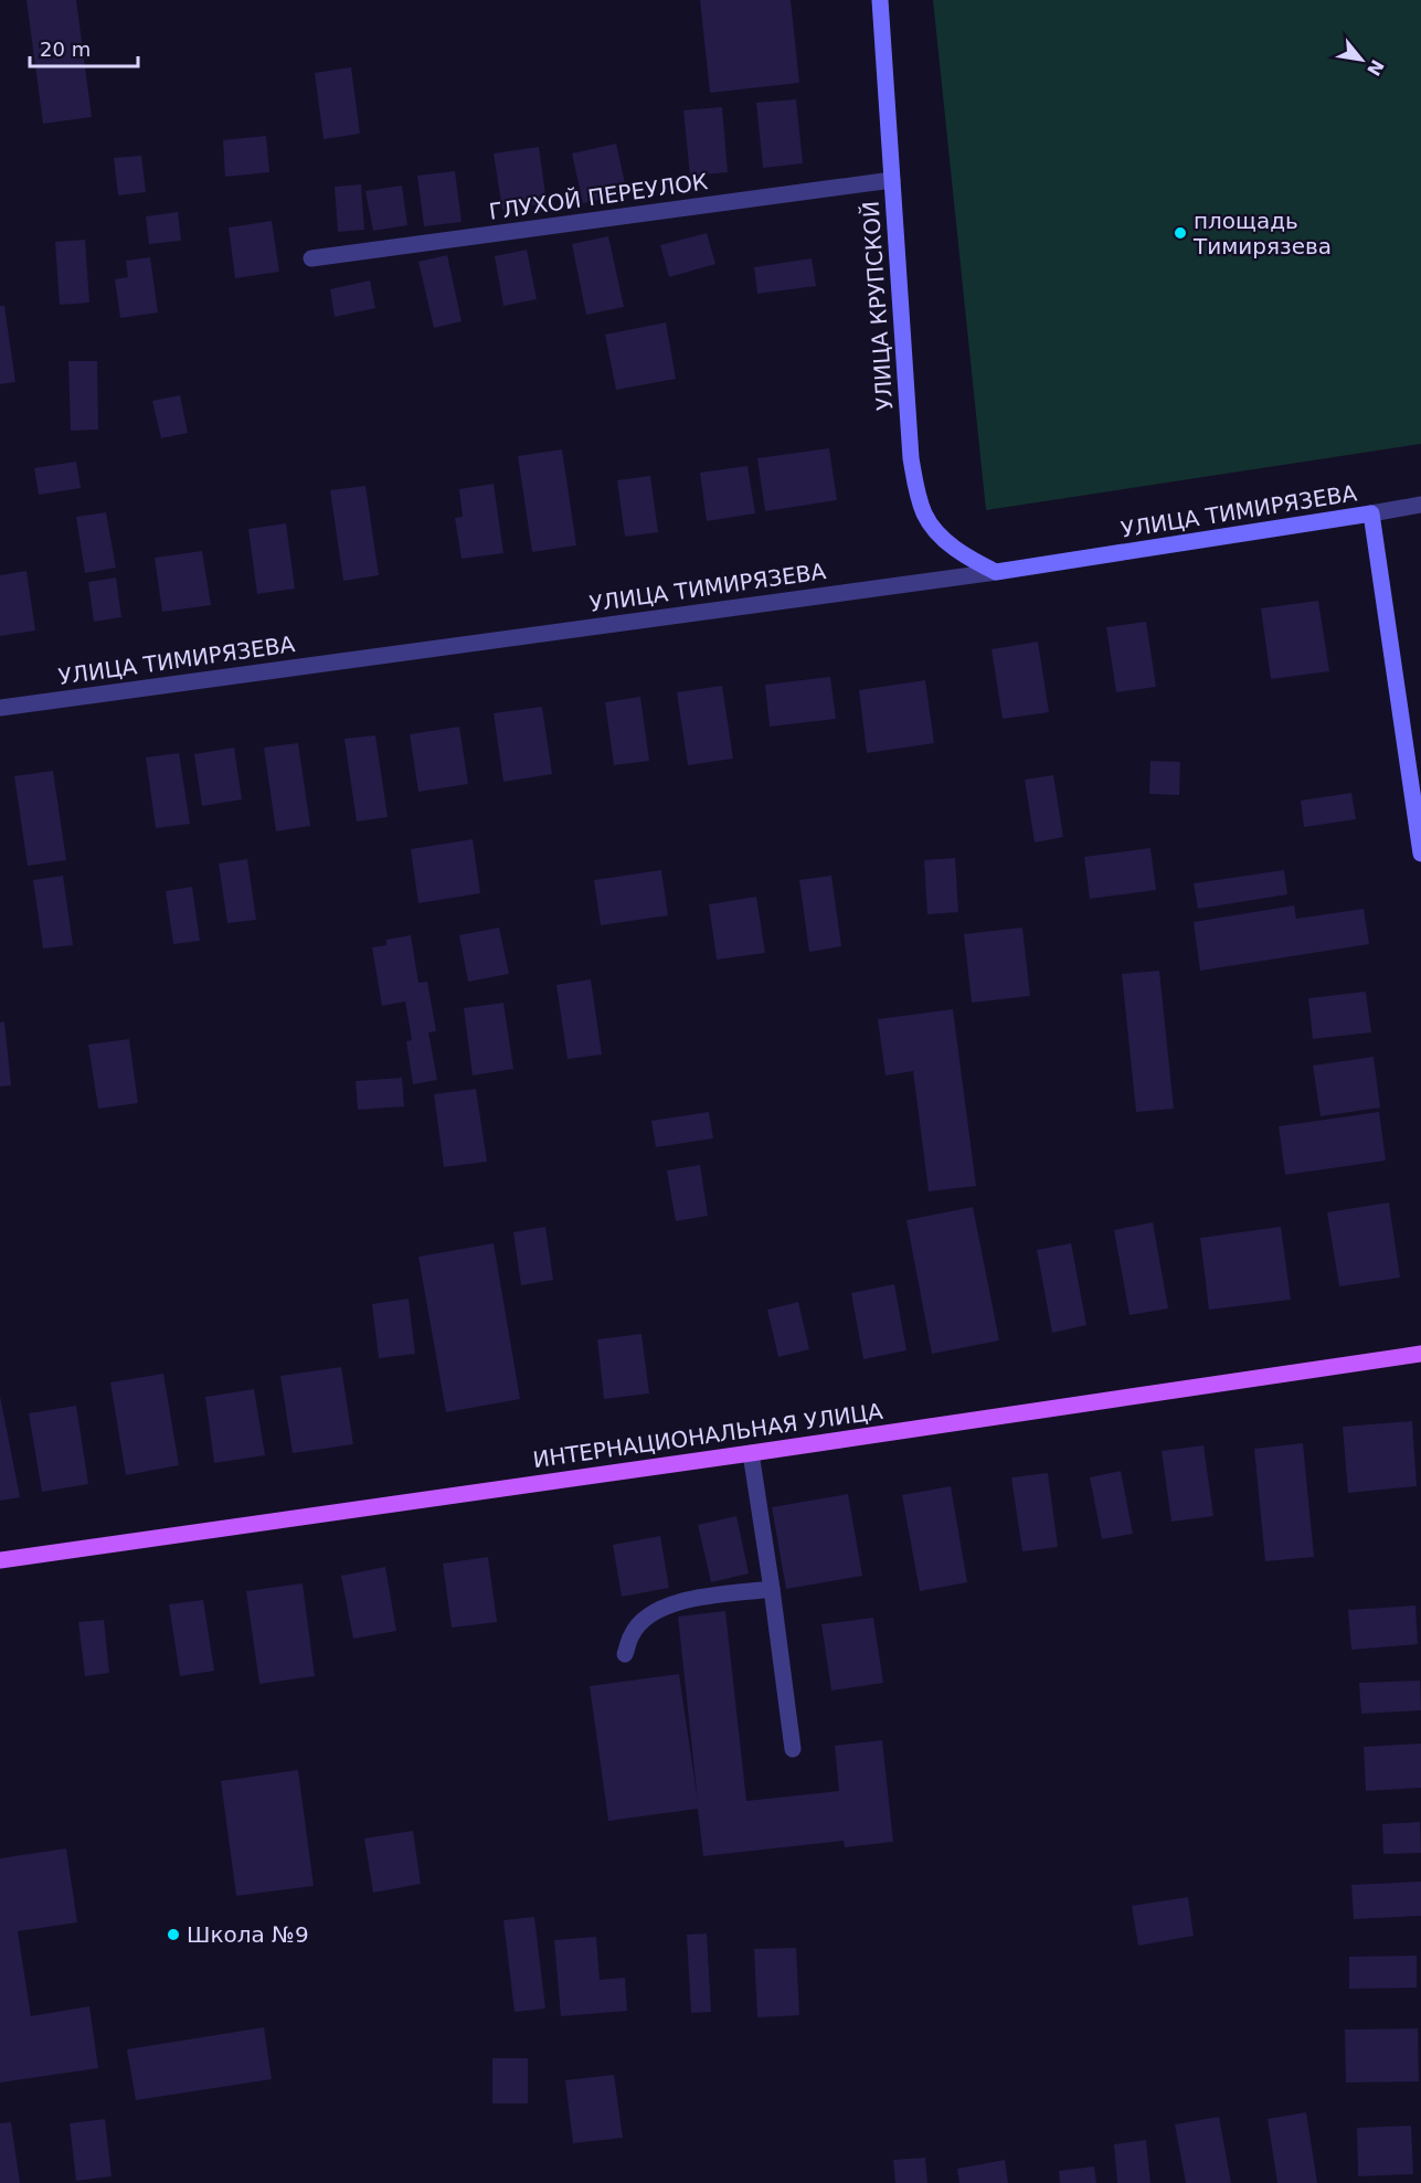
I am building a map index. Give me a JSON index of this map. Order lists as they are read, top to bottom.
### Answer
{
  "streets": {
    "main road": ["ИНТЕРНАЦИОНАЛЬНАЯ УЛИЦА"],
    "street": ["ГЛУХОЙ ПЕРЕУЛОК", "УЛИЦА КРУПСКОЙ", "УЛИЦА ТИМИРЯЗЕВА"]
  },
  "crossings": [
    ["ГЛУХОЙ ПЕРЕУЛОК", "УЛИЦА КРУПСКОЙ"],
    ["УЛИЦА КРУПСКОЙ", "УЛИЦА ТИМИРЯЗЕВА"]
  ],
  "places": ["площадь Тимирязева", "Школа №9"],
  "scale_bar": "20 m",
  "north": "bottom right"
}
